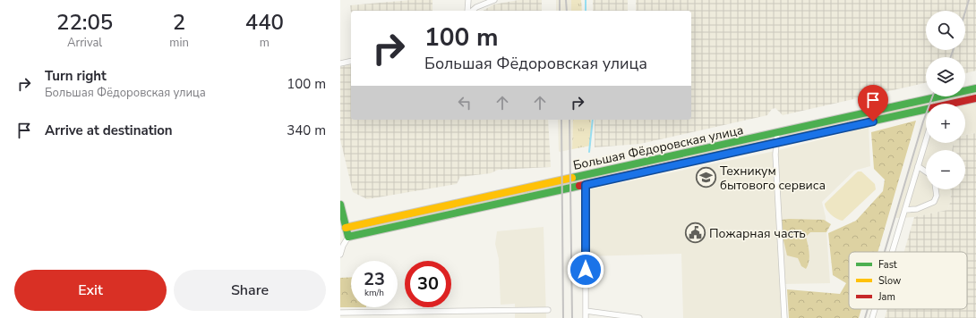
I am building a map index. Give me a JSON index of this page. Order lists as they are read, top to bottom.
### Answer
{
  "streets": {
    "main road": ["Большая Фёдоровская улица"]
  },
  "places": {
    "school or university": ["Техникум бытового сервиса"],
    "public building": ["Пожарная часть"]
  },
  "legend": ["Fast", "Slow", "Jam"],
  "page": {
    "eta": [
      "22:05",
      "Arrival",
      "2",
      "min",
      "440",
      "m"
    ],
    "map_buttons": ["+", "−"],
    "turn": ["100 m", "Большая Фёдоровская улица"],
    "list": [
      {
        "name": "Turn right",
        "note": "Большая Фёдоровская улица",
        "value": "100 m"
      },
      {
        "name": "Arrive at destination",
        "value": "340 m"
      }
    ],
    "speed": "23 km/h",
    "limit": "30",
    "buttons": ["Exit", "Share"]
  }
}
